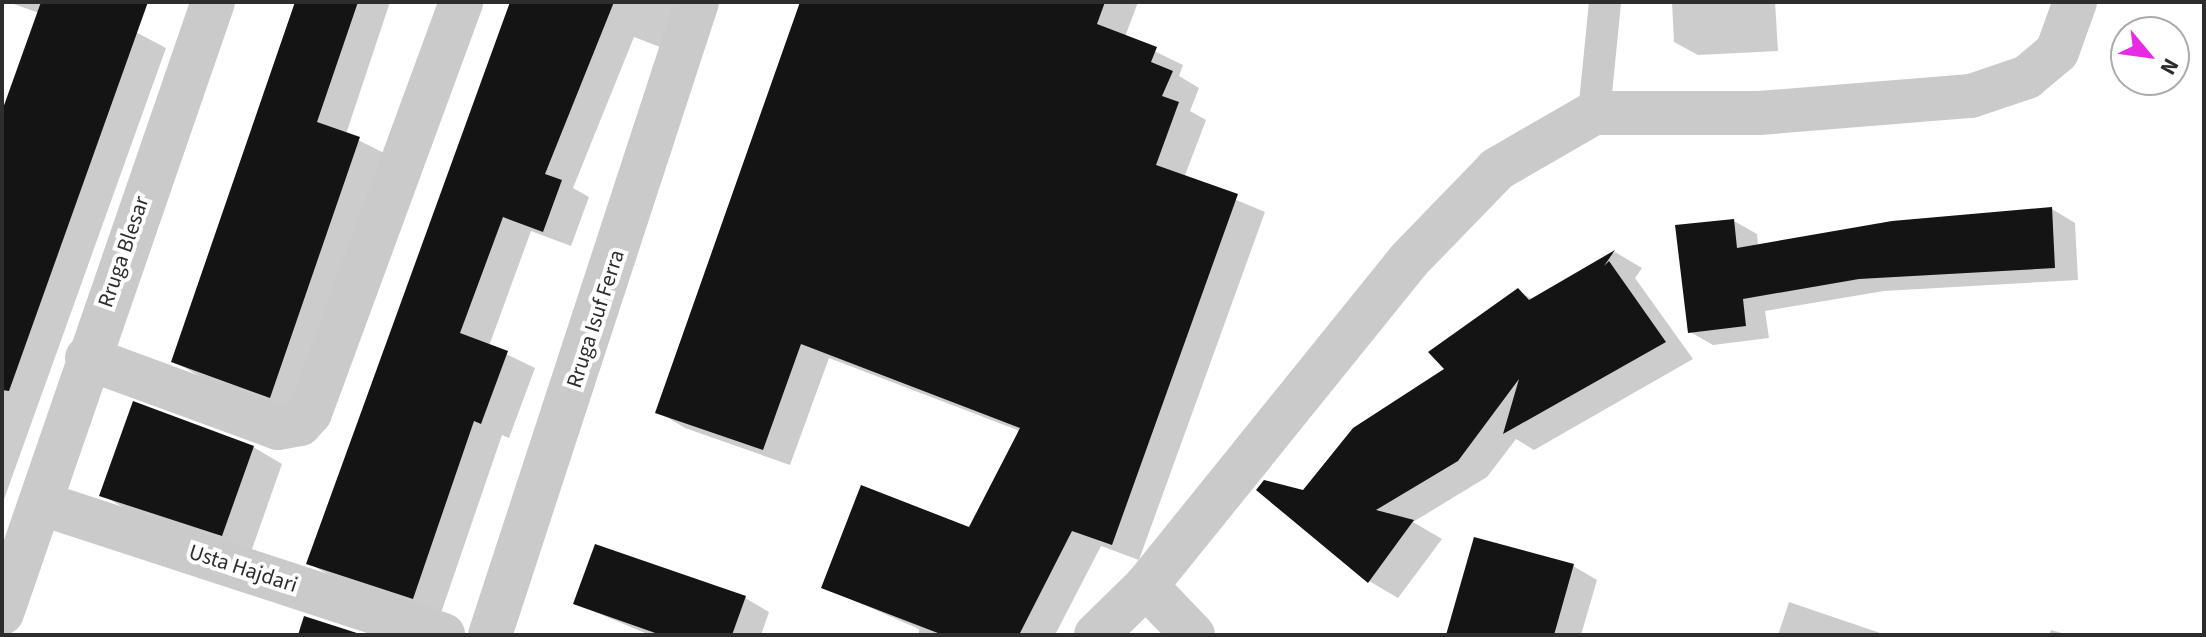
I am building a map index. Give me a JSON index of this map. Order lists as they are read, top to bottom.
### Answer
{
  "streets": {
    "street": ["Rruga Blesar", "Rruga Isuf Ferra", "Usta Hajdari"]
  },
  "crossings": [
    ["Rruga Blesar", "Usta Hajdari"]
  ],
  "north": "bottom right"
}
